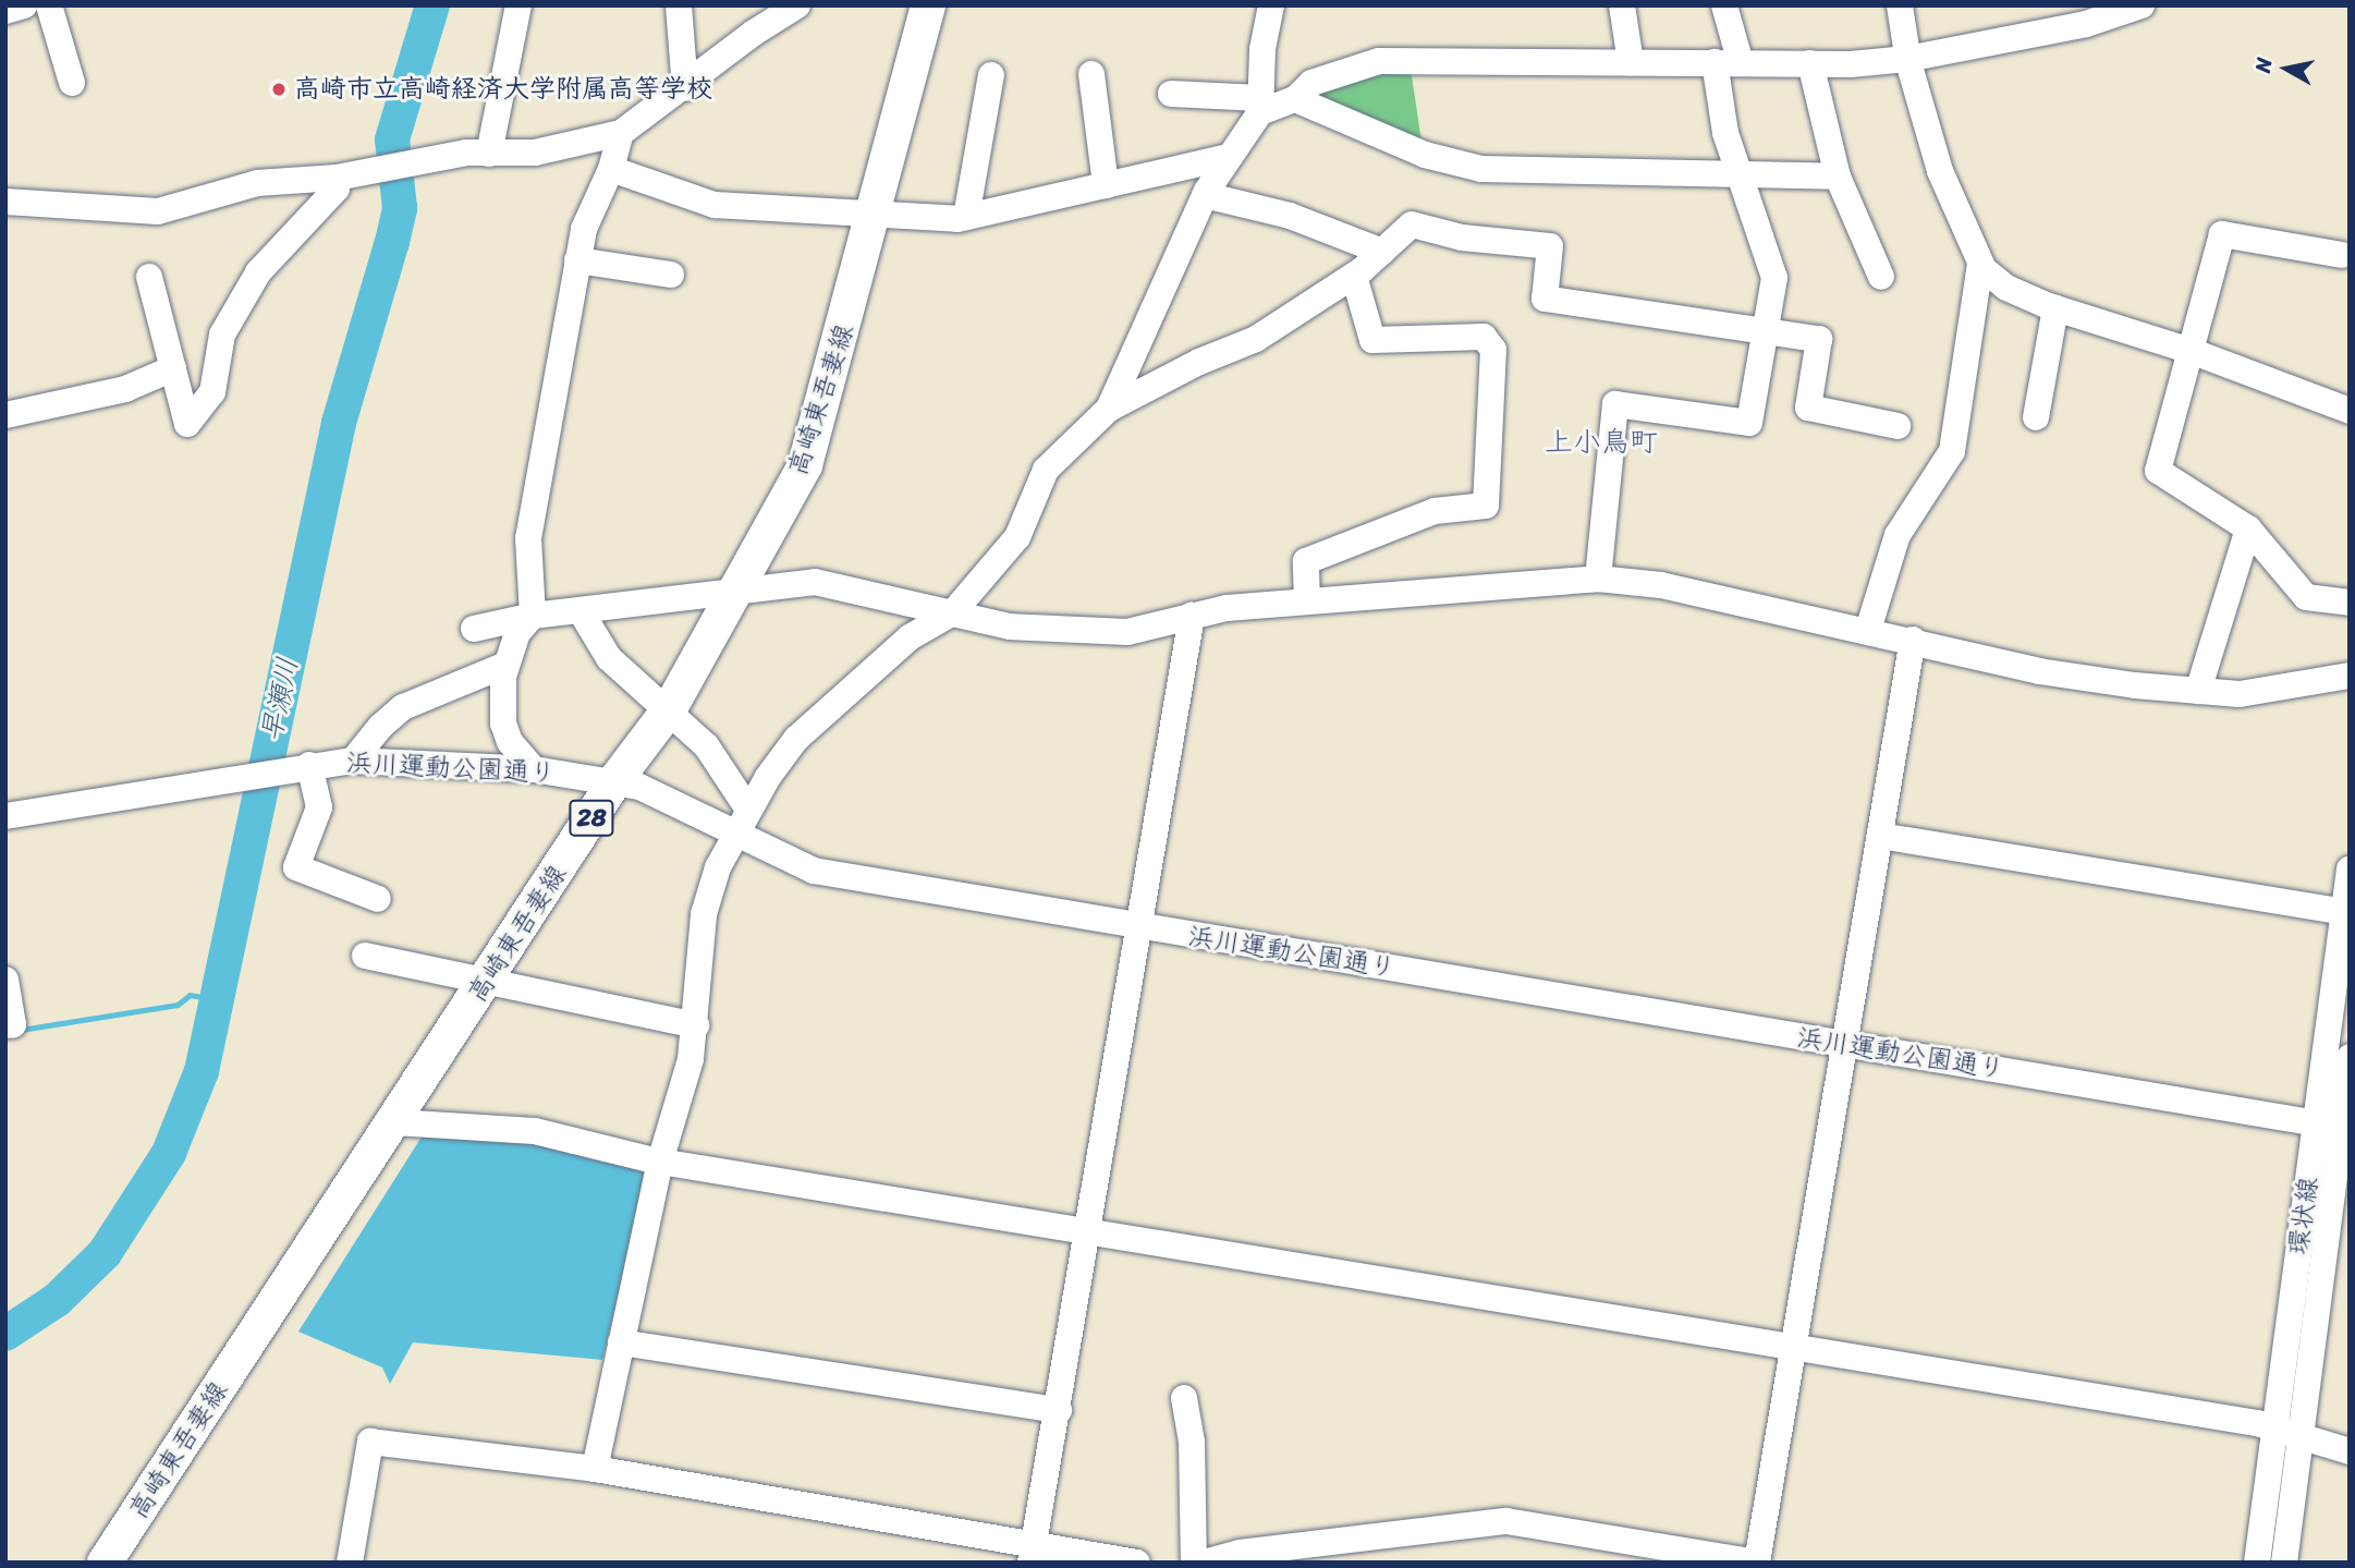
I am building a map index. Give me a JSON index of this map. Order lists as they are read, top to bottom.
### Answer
{
  "streets": {
    "main road": ["高崎東吾妻線", "28"],
    "street": ["浜川運動公園通り", "環状線"]
  },
  "crossings": [
    ["高崎東吾妻線", "浜川運動公園通り"],
    ["浜川運動公園通り", "環状線"]
  ],
  "districts": ["上小鳥町"],
  "water": ["早瀬川"],
  "places": ["高崎市立高崎経済大学附属高等学校"],
  "north": "left"
}
